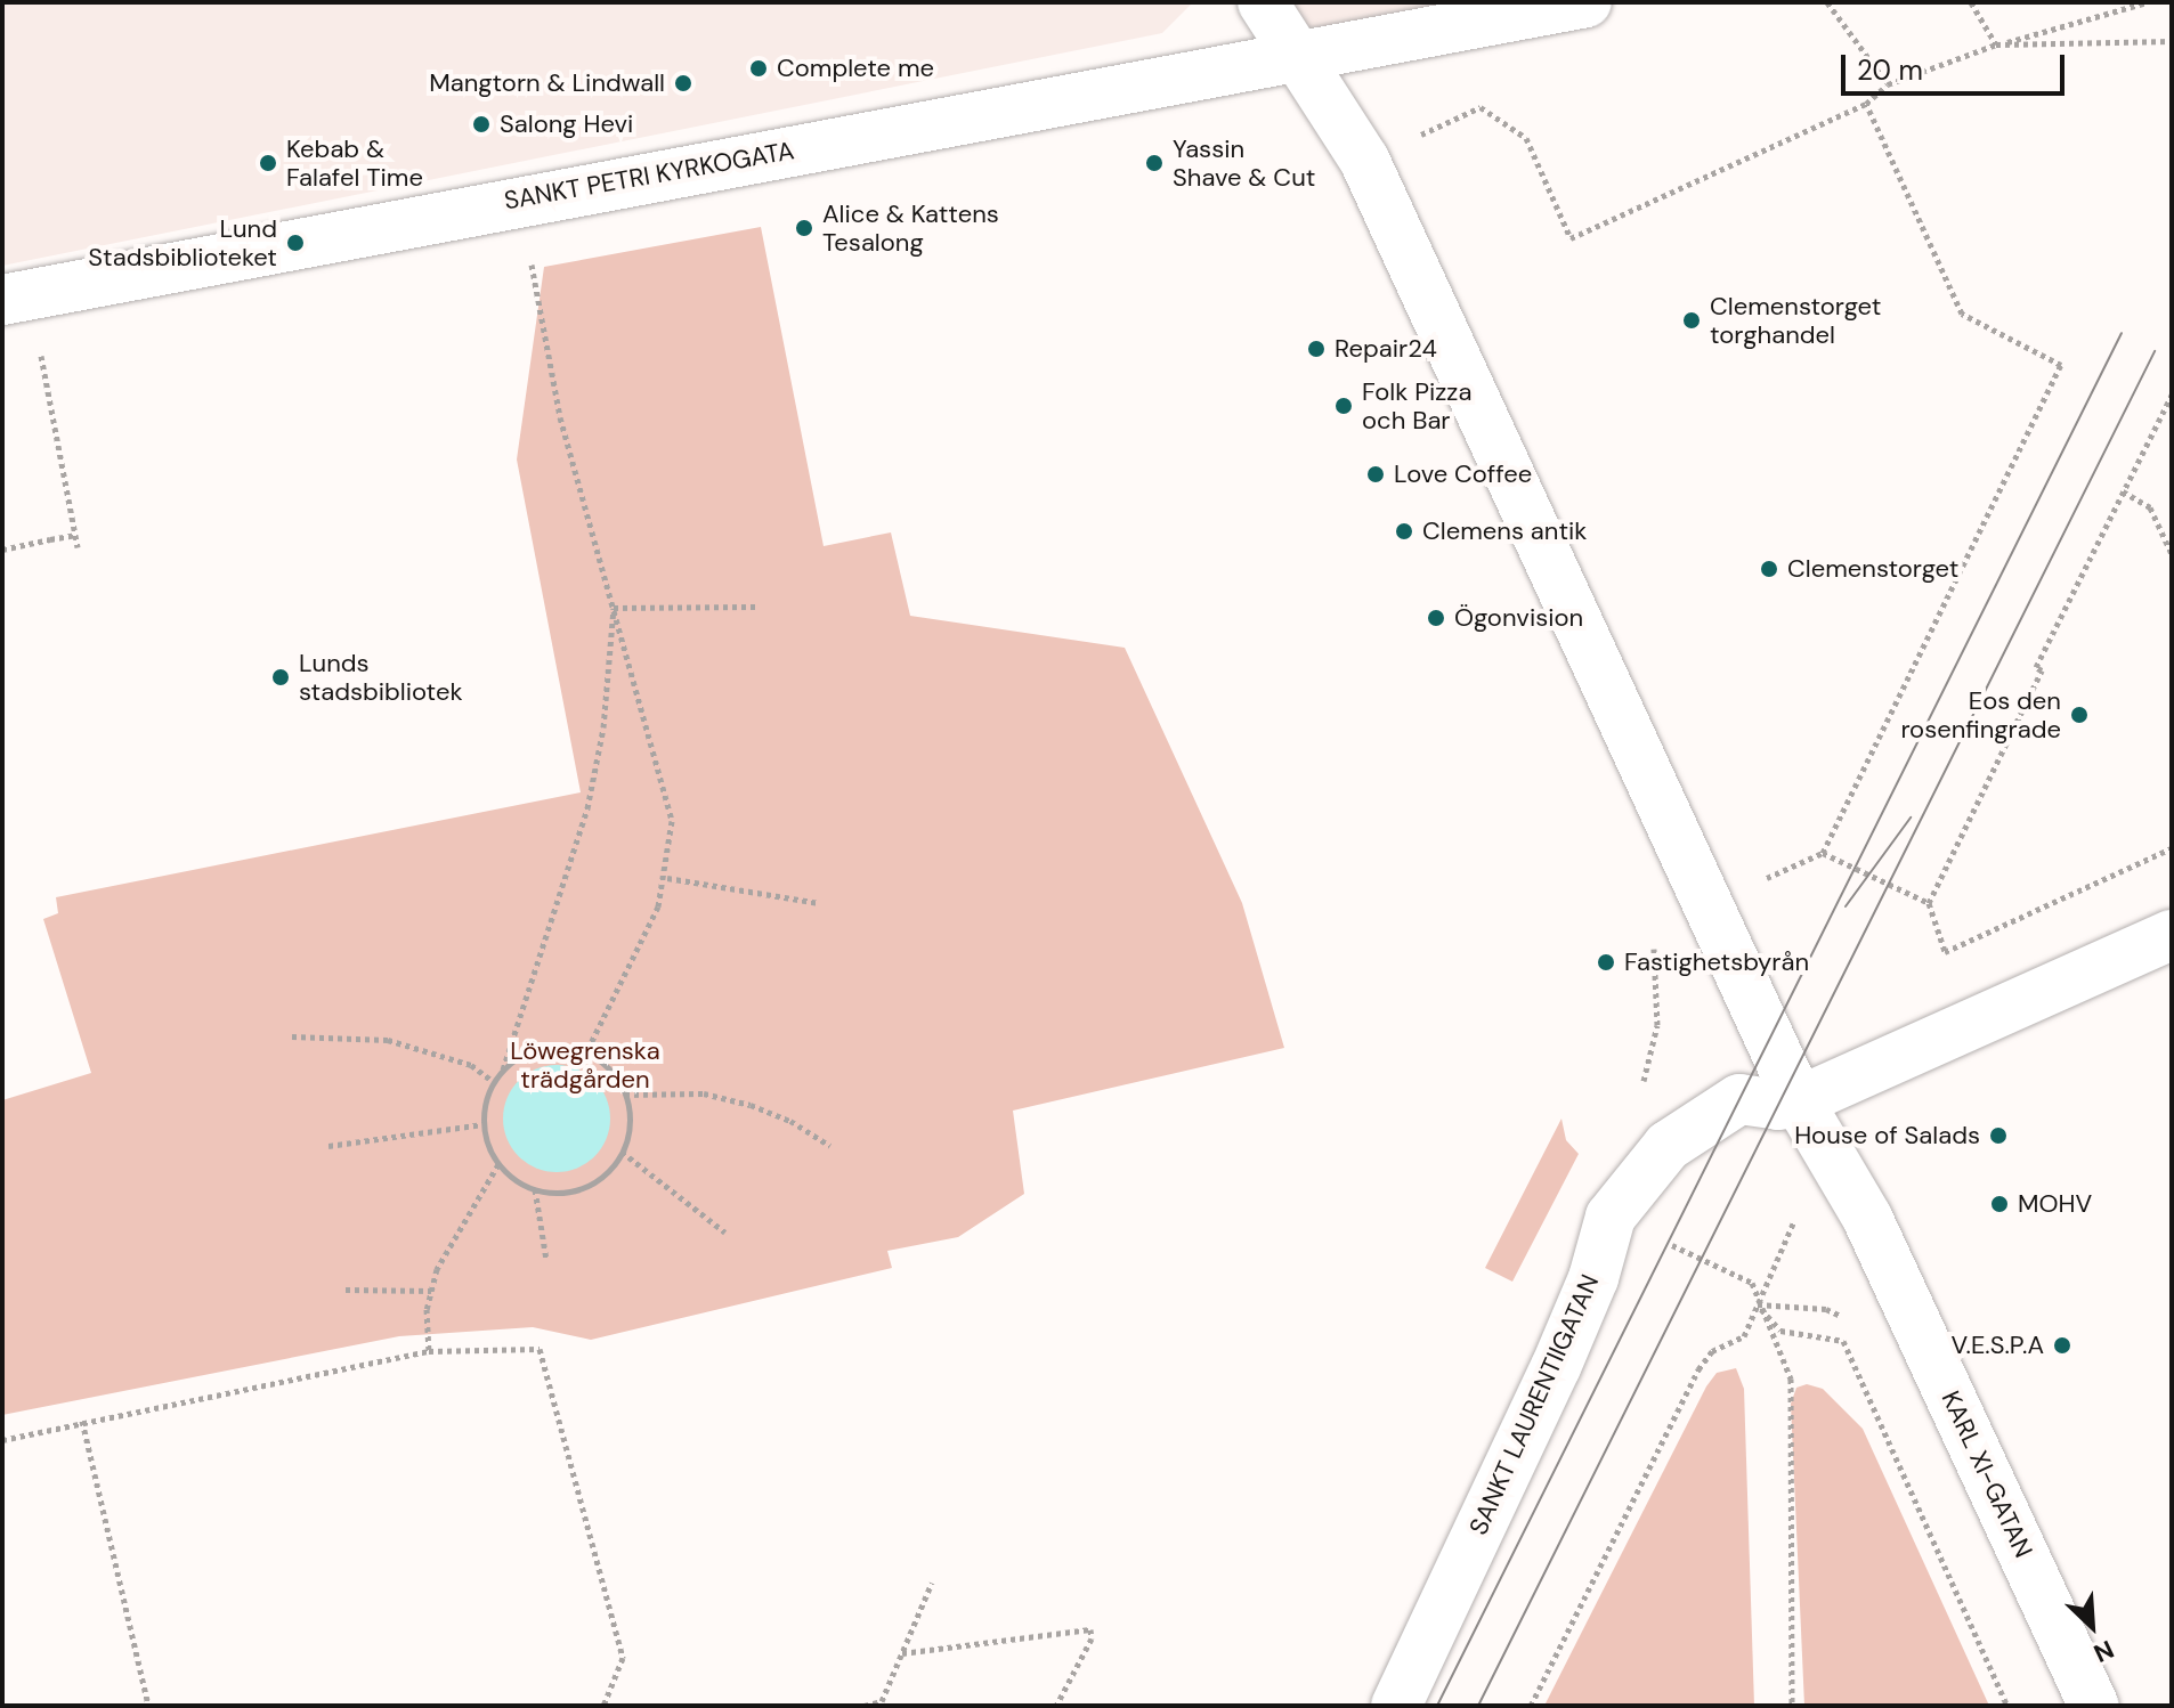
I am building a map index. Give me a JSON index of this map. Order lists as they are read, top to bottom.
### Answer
{
  "streets": {
    "street": ["SANKT PETRI KYRKOGATA", "SANKT LAURENTIIGATAN", "KARL XI-GATAN"]
  },
  "crossings": [
    ["SANKT LAURENTIIGATAN", "KARL XI-GATAN"]
  ],
  "parks": ["Löwegrenska trädgården"],
  "places": [
    "Complete me",
    "Mangtorn & Lindwall",
    "Salong Hevi",
    "Kebab & Falafel Time",
    "Yassin Shave & Cut",
    "Alice & Kattens Tesalong",
    "Lund Stadsbiblioteket",
    "Clemenstorget torghandel",
    "Repair24",
    "Folk Pizza och Bar",
    "Love Coffee",
    "Clemens antik",
    "Clemenstorget",
    "Ögonvision",
    "Lunds stadsbibliotek",
    "Eos den rosenfingrade",
    "Fastighetsbyrån",
    "House of Salads",
    "MOHV",
    "V.E.S.P.A"
  ],
  "scale_bar": "20 m",
  "north": "bottom right"
}
